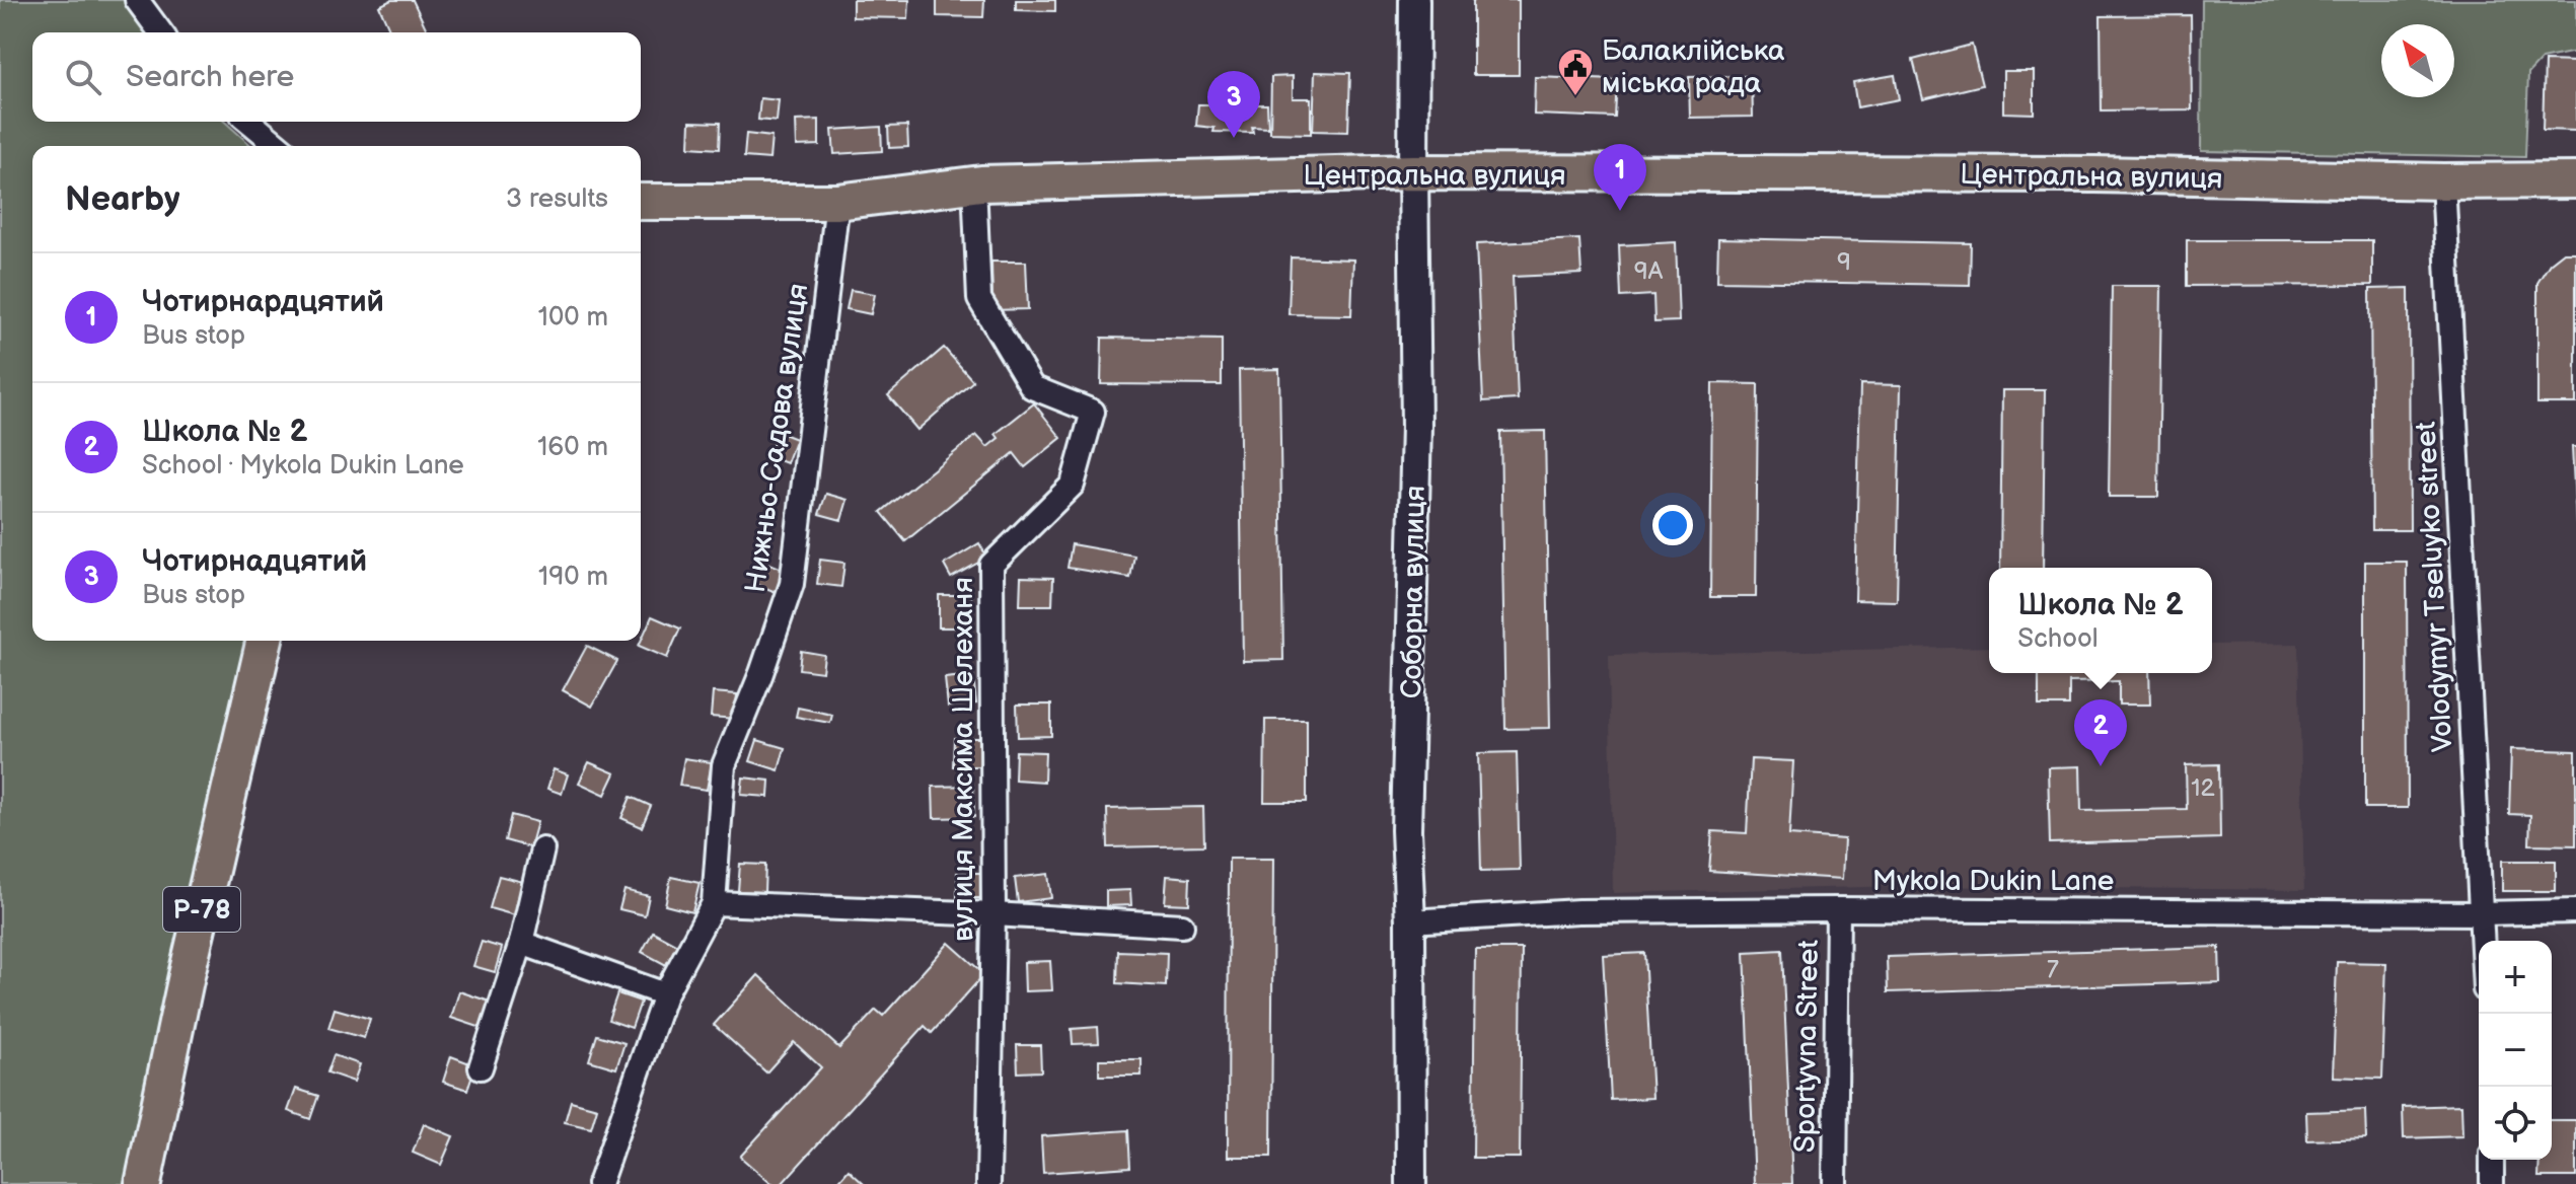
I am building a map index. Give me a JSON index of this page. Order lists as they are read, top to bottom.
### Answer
{
  "streets": {
    "main road": ["Центральна вулиця", "Р-78"],
    "street": [
      "Нижньо-Садова вулиця",
      "Volodymyr Tseluyko street",
      "Соборна вулиця",
      "вулиця Максима Шелеханя",
      "Mykola Dukin Lane",
      "Sportyvna Street"
    ]
  },
  "crossings": [
    ["Центральна вулиця", "Нижньо-Садова вулиця"],
    ["Центральна вулиця", "Volodymyr Tseluyko street"],
    ["Центральна вулиця", "Соборна вулиця"],
    ["Центральна вулиця", "вулиця Максима Шелеханя"],
    ["Volodymyr Tseluyko street", "Mykola Dukin Lane"],
    ["Соборна вулиця", "Mykola Dukin Lane"],
    ["Mykola Dukin Lane", "Sportyvna Street"]
  ],
  "places": {
    "public building": ["Балаклійська міська рада"]
  },
  "house_numbers": [
    "9",
    "9А",
    "12",
    "7"
  ],
  "north": "top left",
  "page": {
    "search": "Search here",
    "pins": ["3", "1", "2"],
    "heading": ["Nearby", "3 results"],
    "list": [
      {
        "mark": "1",
        "name": "Чотирнардцятий",
        "note": "Bus stop",
        "value": "100 m"
      },
      {
        "mark": "2",
        "name": "Школа № 2",
        "note": "School · Mykola Dukin Lane",
        "value": "160 m"
      },
      {
        "mark": "3",
        "name": "Чотирнадцятий",
        "note": "Bus stop",
        "value": "190 m"
      }
    ],
    "popup": ["Школа № 2", "School"],
    "map_buttons": ["+", "−"]
  }
}
